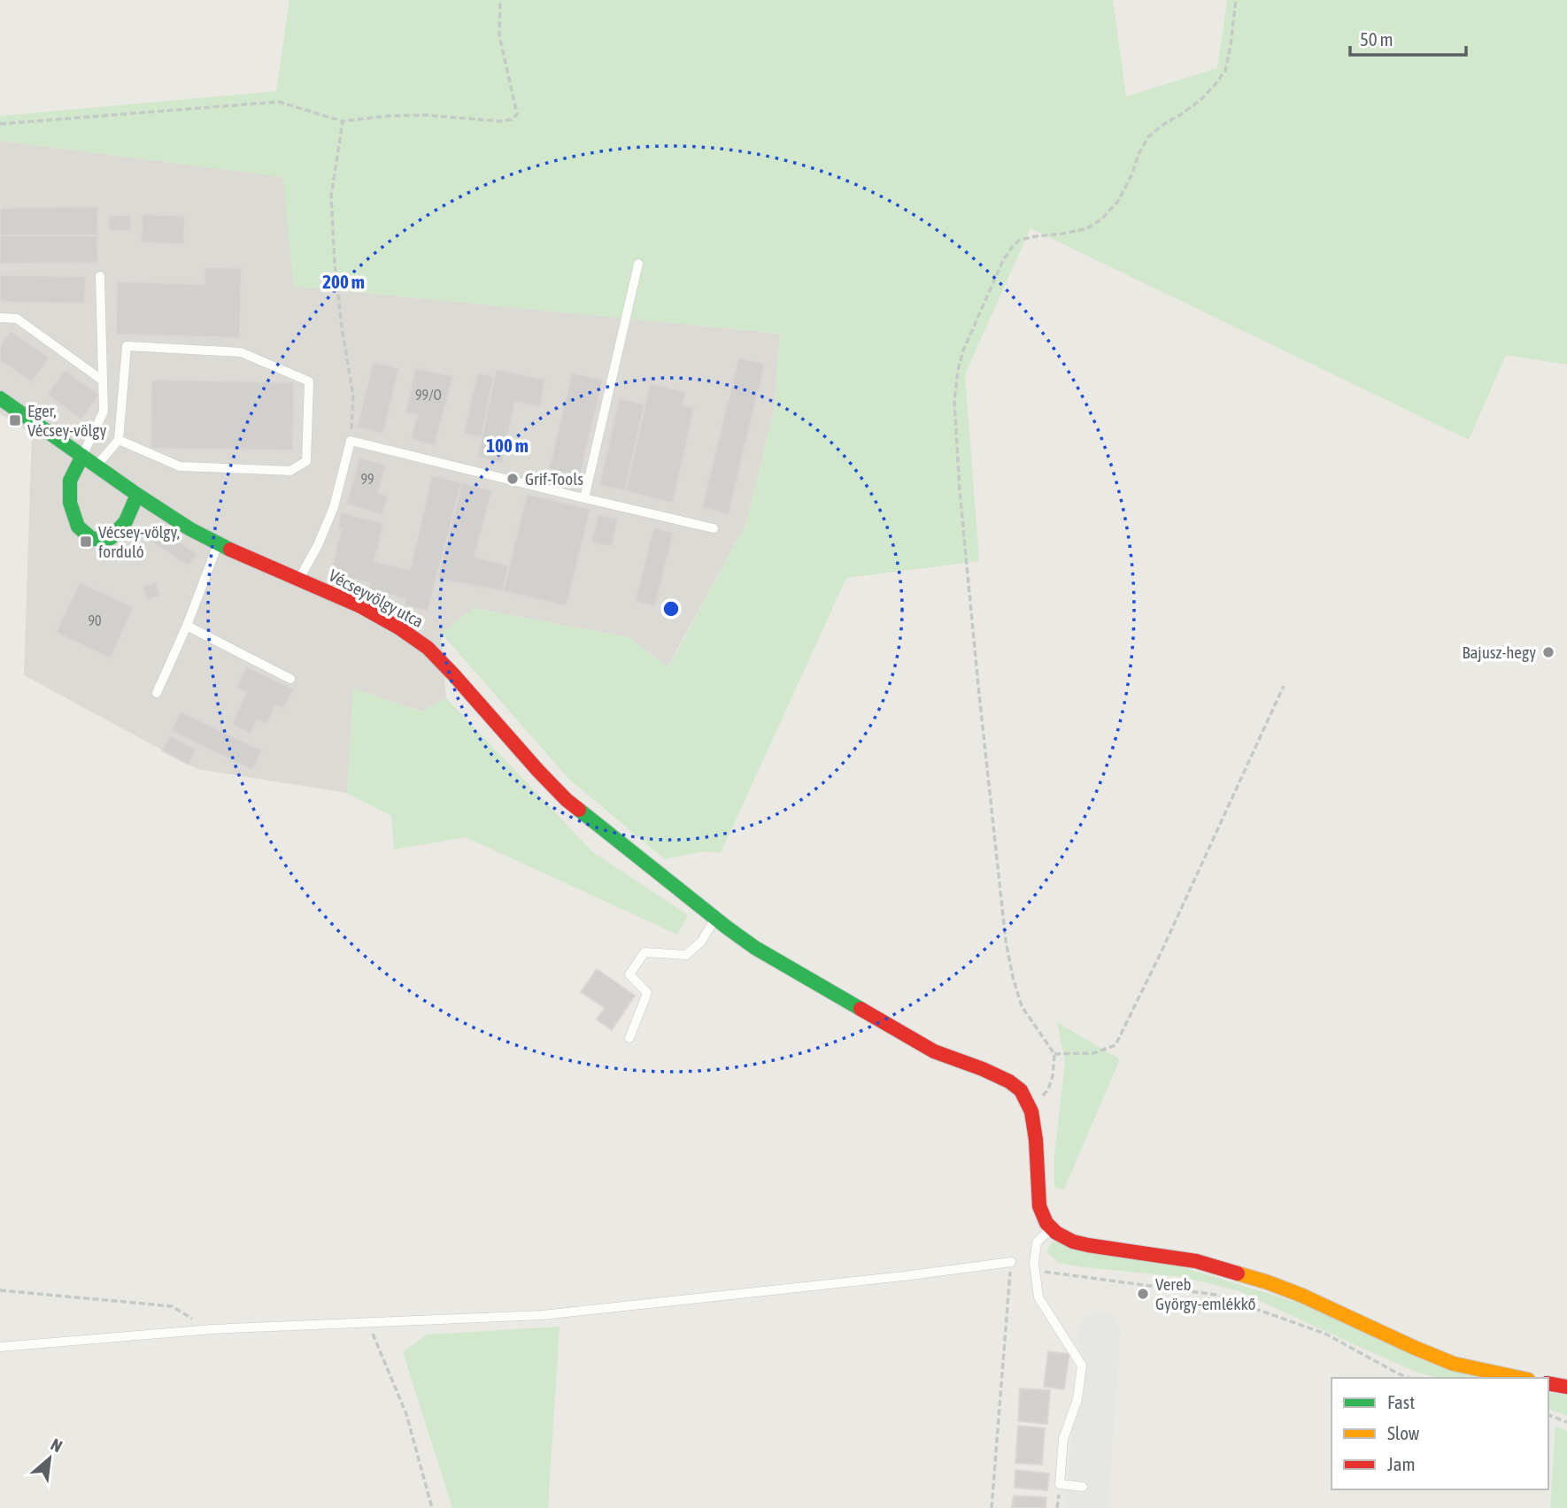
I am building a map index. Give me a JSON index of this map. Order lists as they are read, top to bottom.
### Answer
{
  "streets": {
    "main road": ["Vécseyvölgy utca"]
  },
  "places": {
    "transit": ["Eger, Vécsey-völgy", "Vécsey-völgy, forduló"],
    "other": ["Grif-Tools", "Bajusz-hegy", "Vereb György-emlékkő"]
  },
  "house_numbers": ["99/O", "99", "90"],
  "legend": ["Fast", "Slow", "Jam"],
  "scale_bar": "50 m",
  "north": "top right",
  "rings": ["200 m", "100 m"]
}
